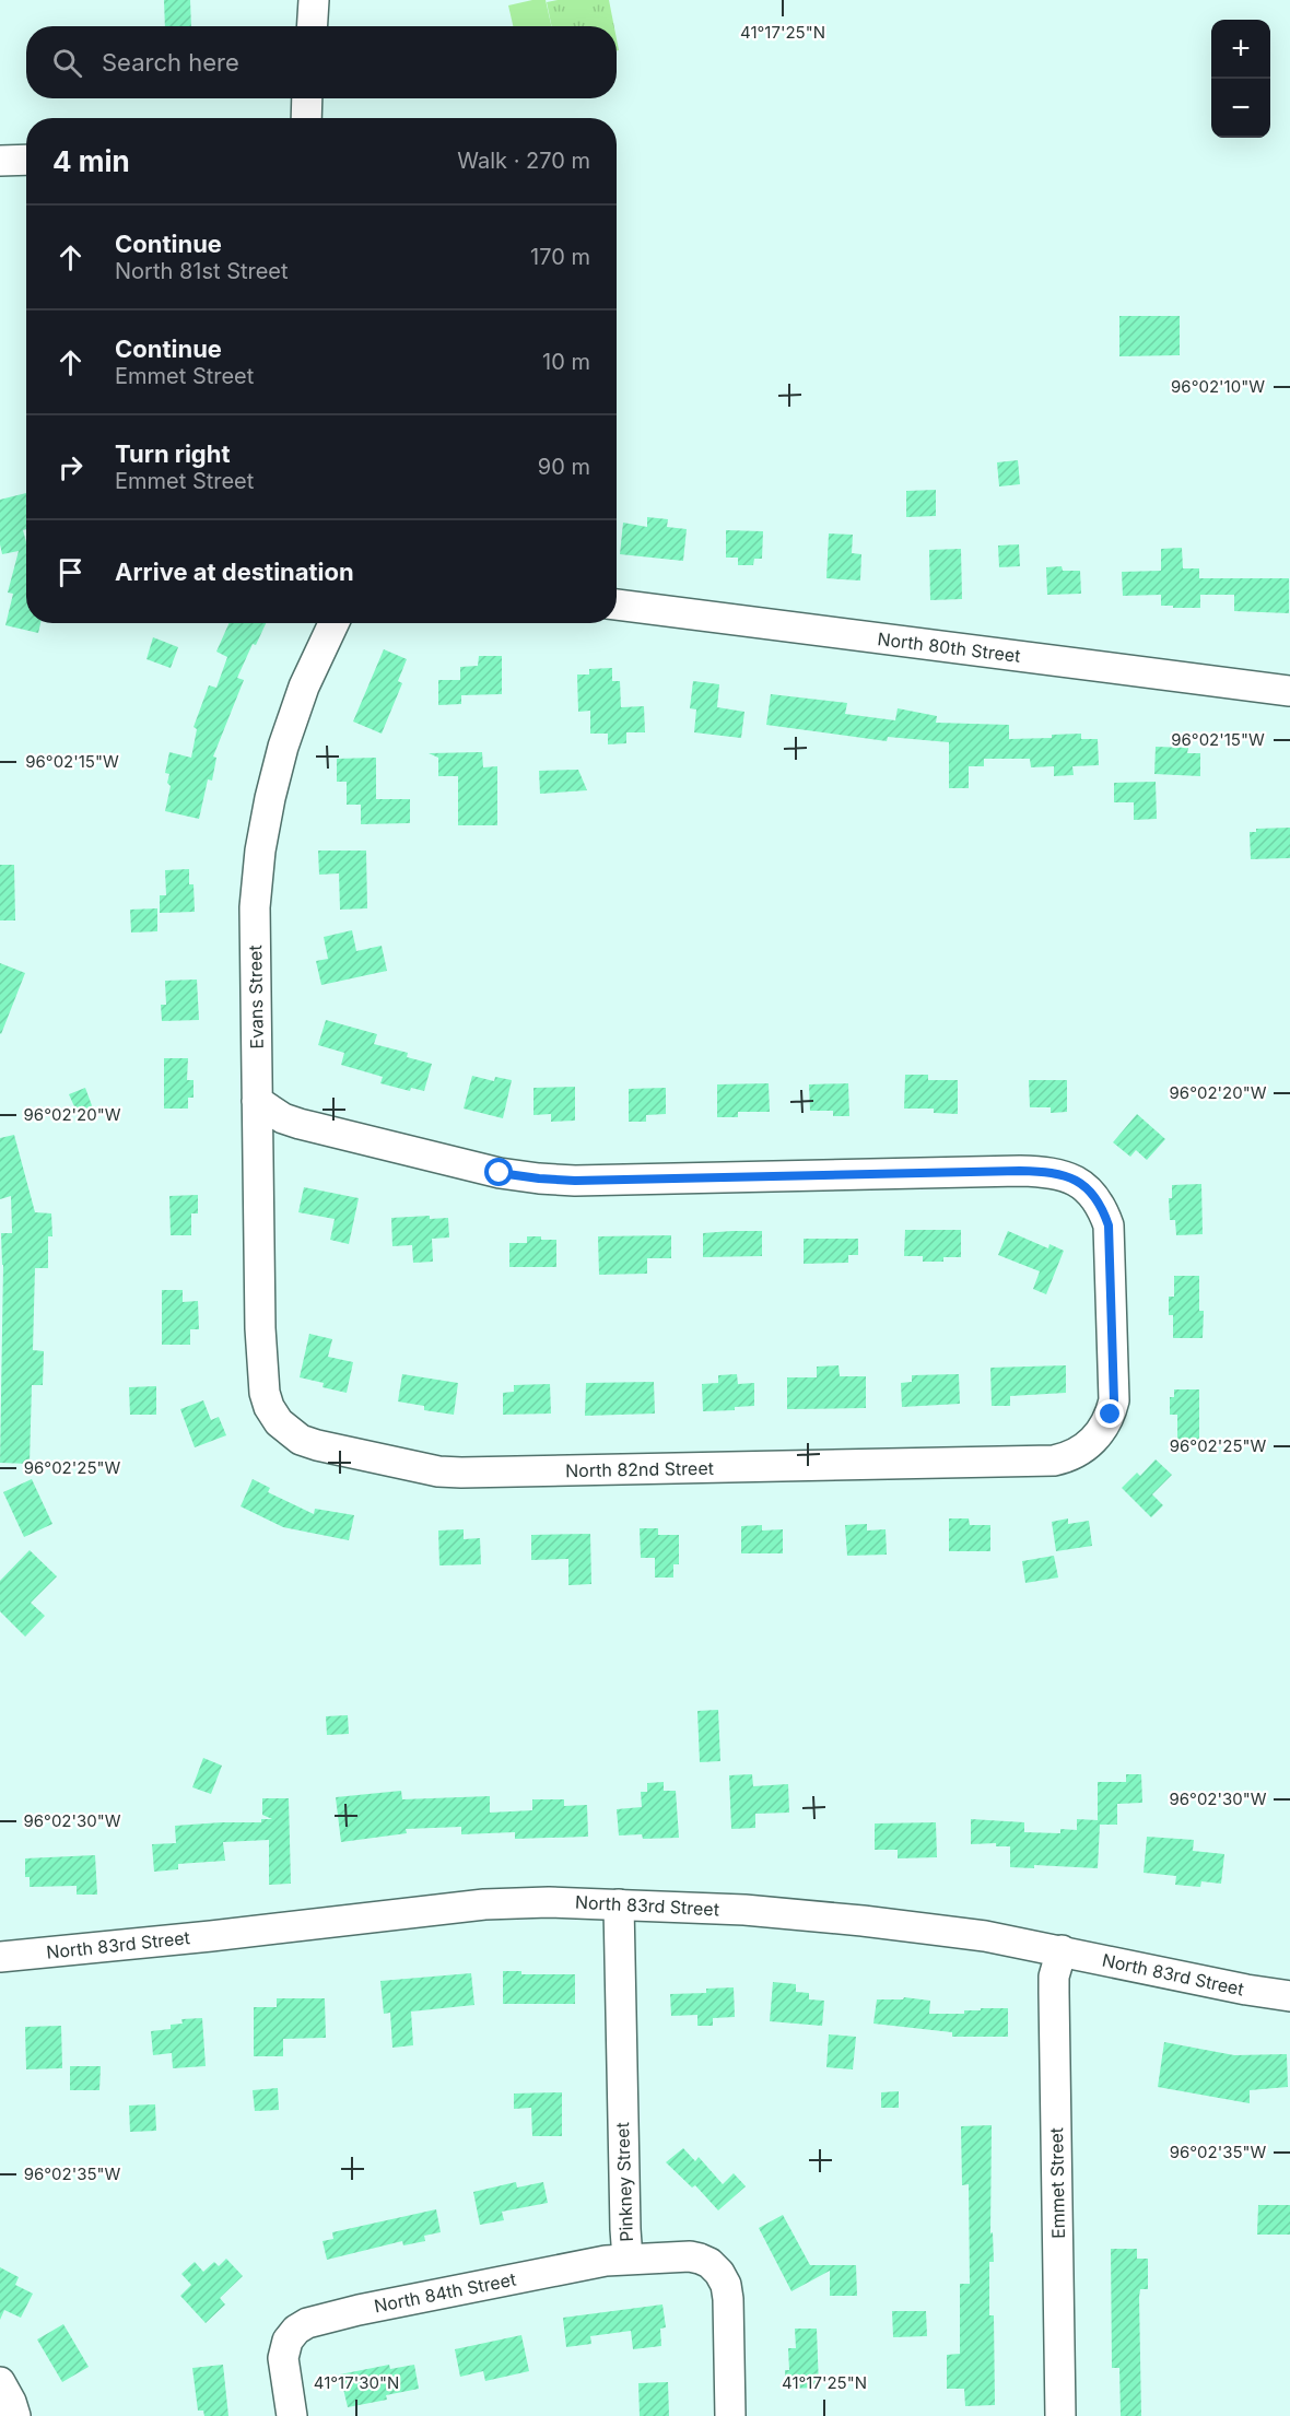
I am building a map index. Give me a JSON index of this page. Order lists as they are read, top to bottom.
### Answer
{
  "streets": {
    "street": [
      "North 80th Street",
      "Evans Street",
      "North 82nd Street",
      "North 83rd Street",
      "Pinkney Street",
      "Emmet Street",
      "North 84th Street"
    ]
  },
  "crossings": [
    ["Evans Street", "North 82nd Street"],
    ["North 83rd Street", "Pinkney Street"],
    ["North 83rd Street", "Emmet Street"],
    ["Pinkney Street", "North 84th Street"]
  ],
  "page": {
    "map_buttons": ["+", "−"],
    "search": "Search here",
    "heading": ["4 min", "Walk · 270 m"],
    "list": [
      ["Continue", "North 81st Street", "170 m"],
      ["Continue", "Emmet Street", "10 m"],
      ["Turn right", "Emmet Street", "90 m"],
      "Arrive at destination"
    ]
  },
  "coordinates": [
    "41°17'25\"N",
    "96°02'10\"W",
    "96°02'15\"W",
    "96°02'20\"W",
    "96°02'25\"W",
    "96°02'30\"W",
    "96°02'35\"W",
    "41°17'30\"N"
  ]
}
